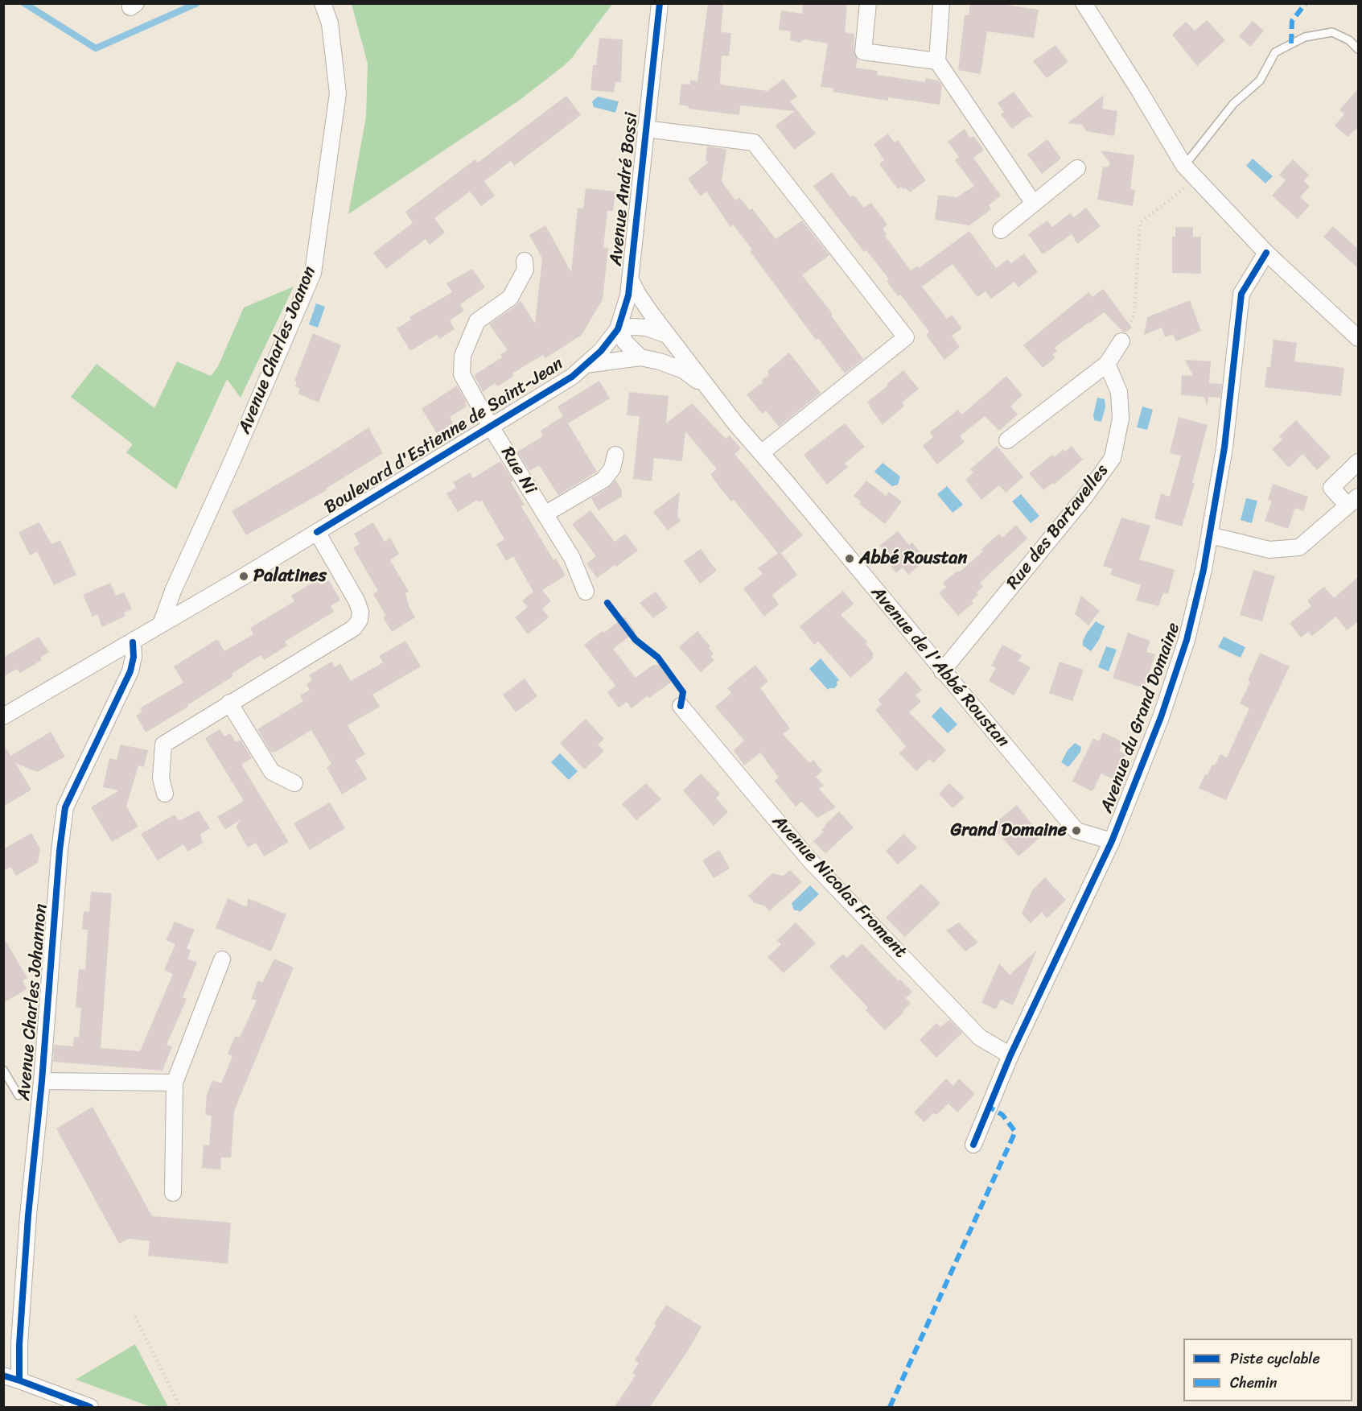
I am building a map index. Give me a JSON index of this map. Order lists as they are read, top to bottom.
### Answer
{
  "streets": {
    "street": [
      "Avenue André Bossi",
      "Avenue Charles Joanon",
      "Boulevard d'Estienne de Saint-Jean",
      "Rue Ni",
      "Rue des Bartavelles",
      "Avenue de l'Abbé Roustan",
      "Avenue du Grand Domaine",
      "Avenue Nicolas Froment",
      "Avenue Charles Johannon"
    ]
  },
  "crossings": [
    ["Avenue André Bossi", "Boulevard d'Estienne de Saint-Jean"],
    ["Avenue André Bossi", "Avenue de l'Abbé Roustan"],
    ["Avenue Charles Joanon", "Boulevard d'Estienne de Saint-Jean"],
    ["Boulevard d'Estienne de Saint-Jean", "Rue Ni"],
    ["Boulevard d'Estienne de Saint-Jean", "Avenue de l'Abbé Roustan"],
    ["Boulevard d'Estienne de Saint-Jean", "Avenue Charles Johannon"],
    ["Rue des Bartavelles", "Avenue de l'Abbé Roustan"],
    ["Avenue de l'Abbé Roustan", "Avenue du Grand Domaine"],
    ["Avenue du Grand Domaine", "Avenue Nicolas Froment"]
  ],
  "places": ["Abbé Roustan", "Palatines", "Grand Domaine"],
  "legend": ["Piste cyclable", "Chemin"]
}
